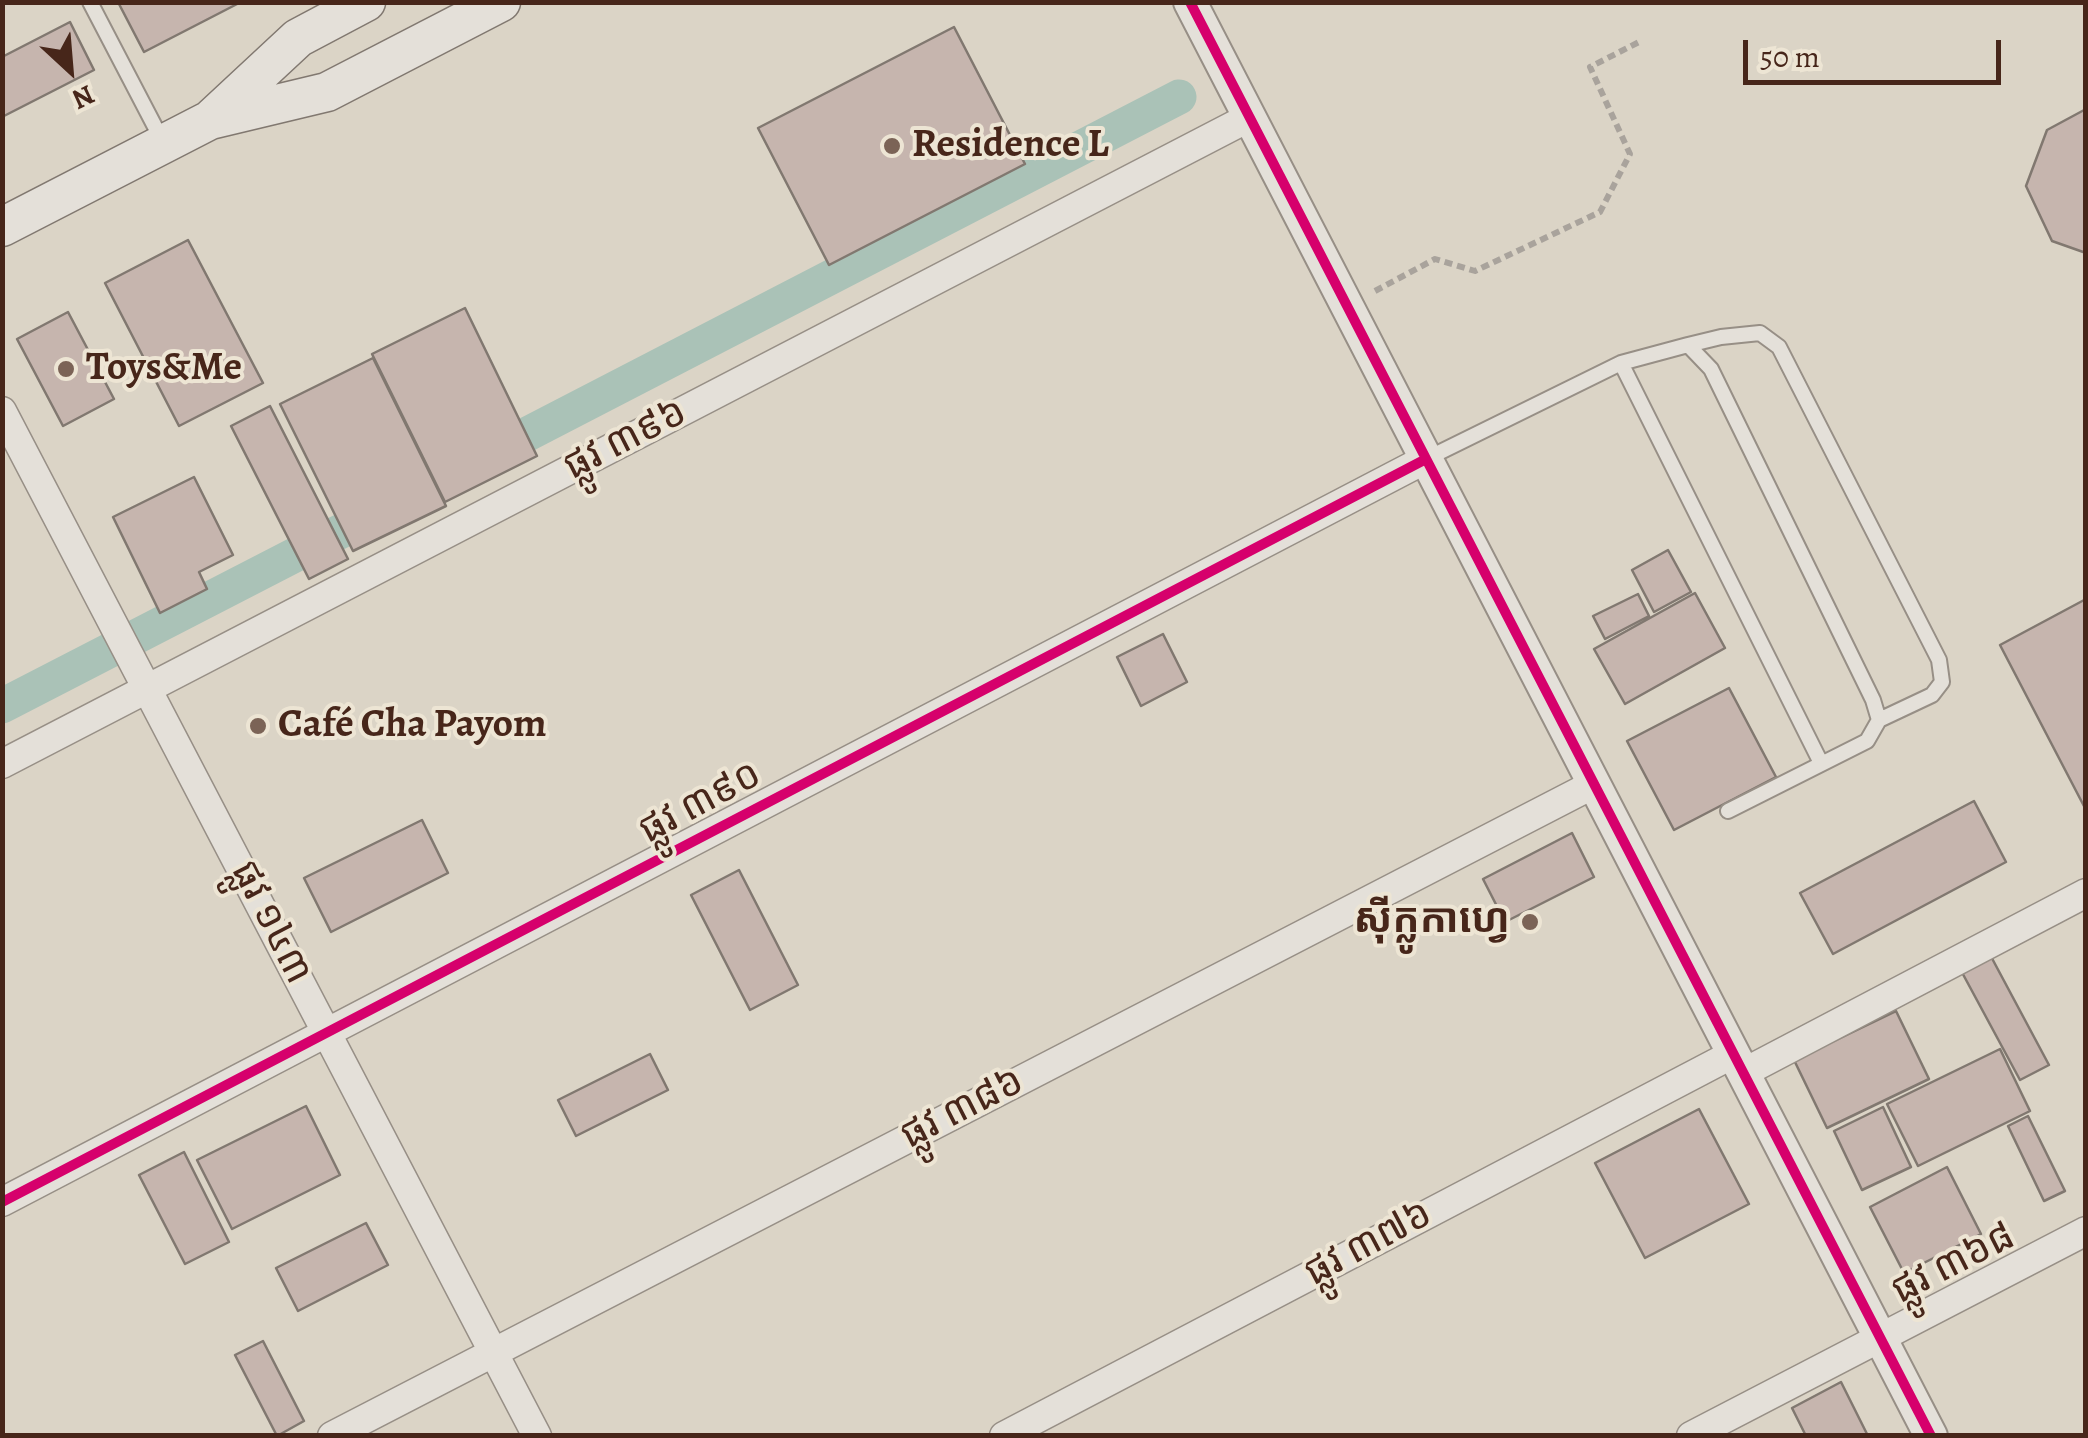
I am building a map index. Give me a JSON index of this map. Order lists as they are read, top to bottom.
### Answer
{
  "streets": {
    "street": [
      "ផ្លូវ ៣៩៦",
      "ផ្លូវ ៣៩០",
      "ផ្លូវ ១៤៣",
      "ផ្លូវ ៣៨៦",
      "ផ្លូវ ៣៧៦",
      "ផ្លូវ ៣៦៨"
    ]
  },
  "crossings": [
    ["ផ្លូវ ៣៩៦", "ផ្លូវ ១៤៣"],
    ["ផ្លូវ ៣៩០", "ផ្លូវ ១៤៣"],
    ["ផ្លូវ ១៤៣", "ផ្លូវ ៣៨៦"]
  ],
  "places": [
    "Residence L",
    "Toys&Me",
    "Café Cha Payom",
    "ស៊ីក្លូកាហ្វេ"
  ],
  "scale_bar": "50 m",
  "north": "bottom right"
}
